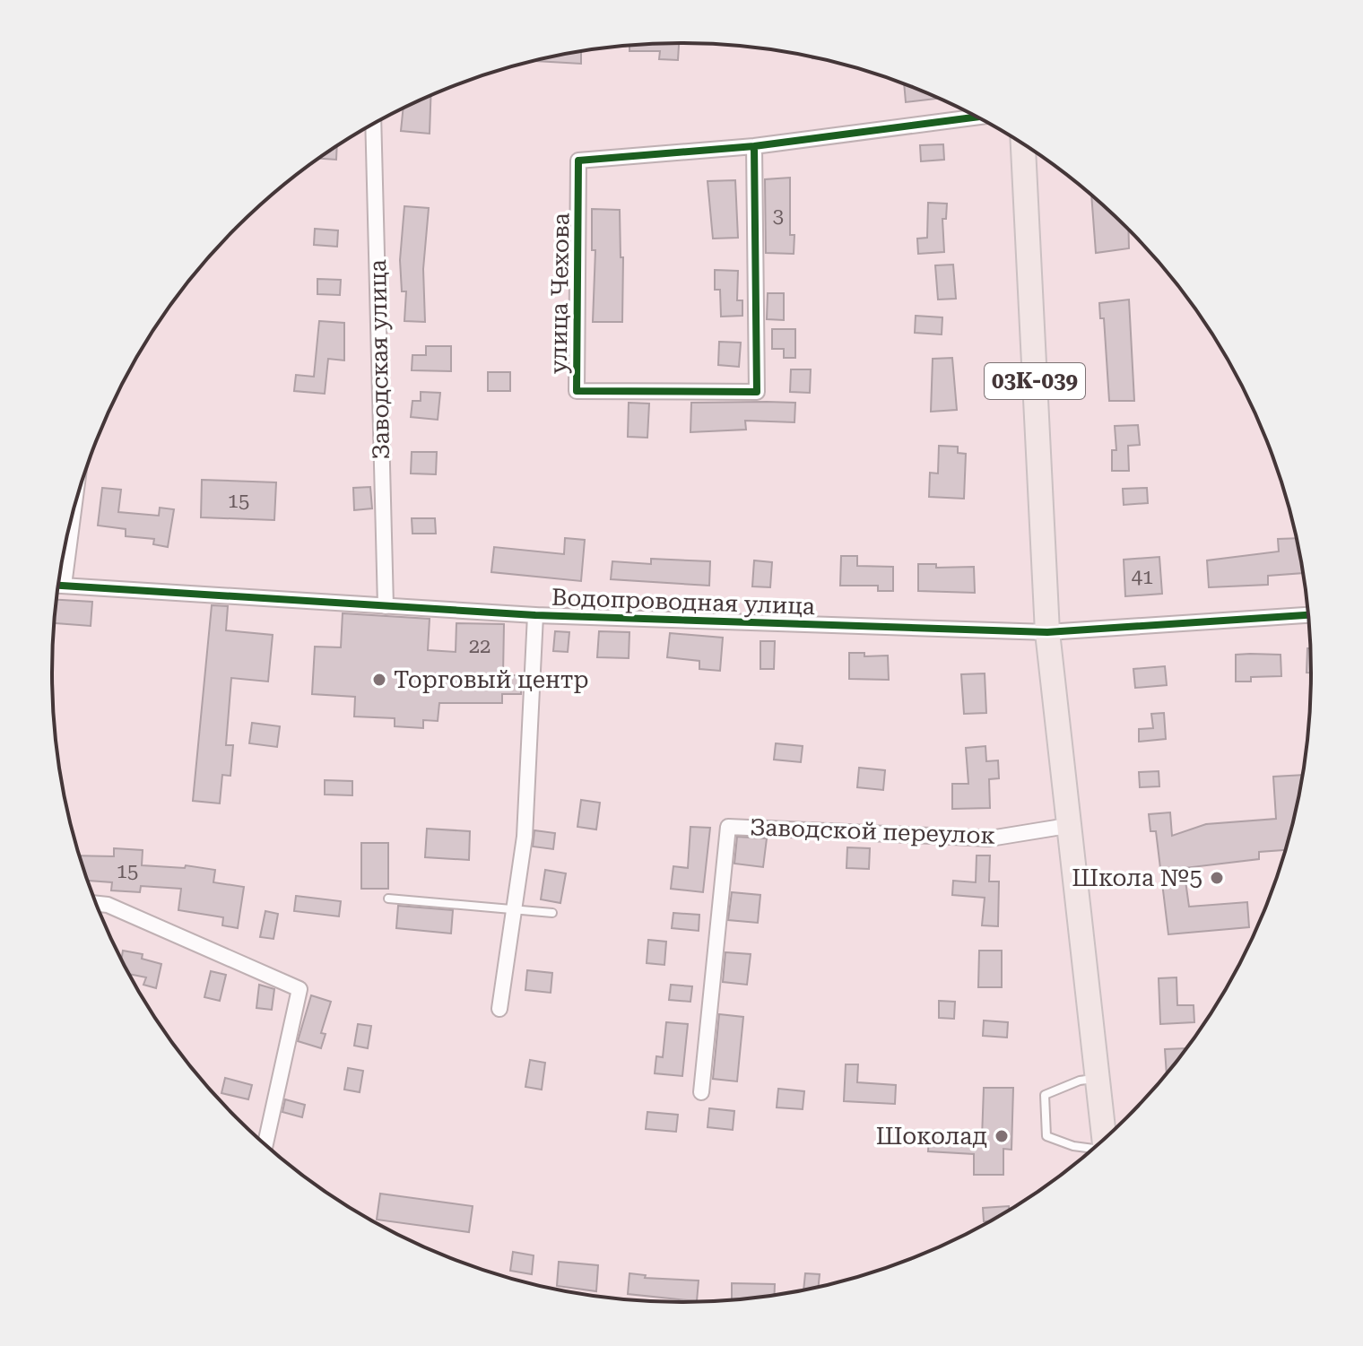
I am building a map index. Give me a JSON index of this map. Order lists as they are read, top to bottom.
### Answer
{
  "streets": {
    "main road": ["03К-039"],
    "street": [
      "улица Чехова",
      "Заводская улица",
      "Водопроводная улица",
      "Заводской переулок"
    ]
  },
  "crossings": [
    ["Заводская улица", "Водопроводная улица"],
    ["03К-039", "Водопроводная улица"],
    ["03К-039", "Заводской переулок"]
  ],
  "places": ["Торговый центр", "Школа №5", "Шоколад"],
  "house_numbers": [
    "3",
    "15",
    "41",
    "22",
    "15"
  ]
}
